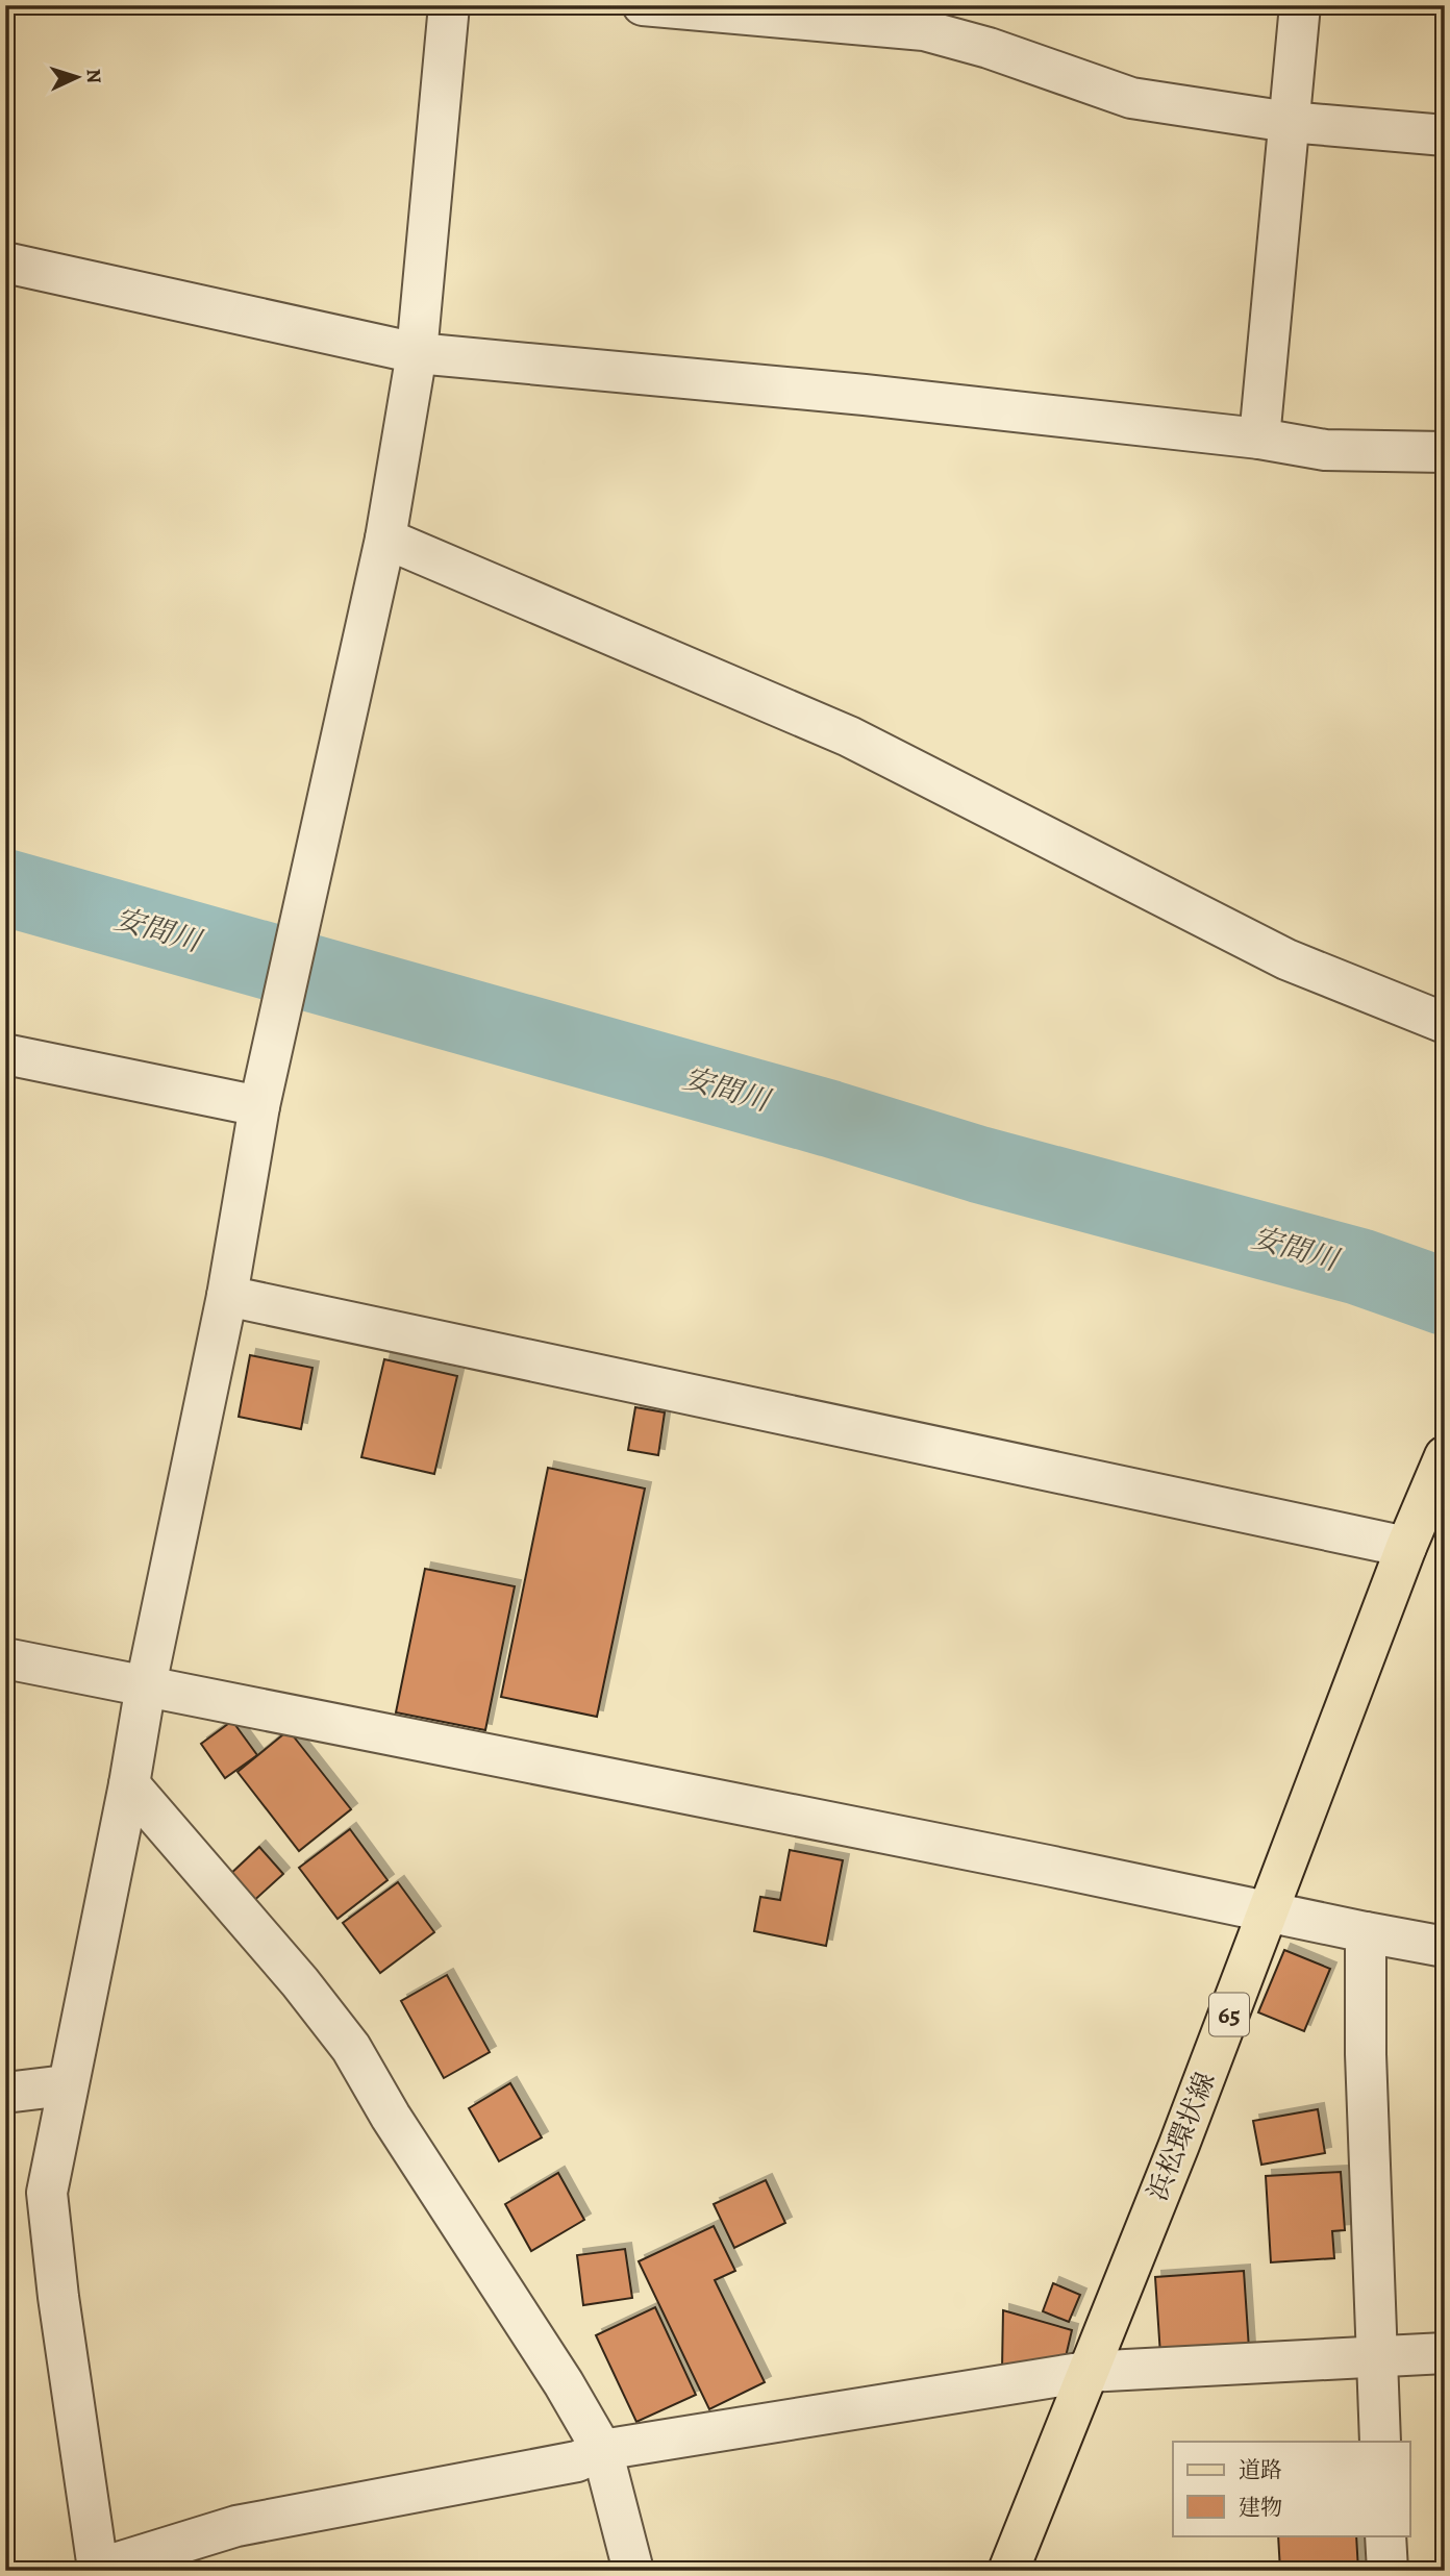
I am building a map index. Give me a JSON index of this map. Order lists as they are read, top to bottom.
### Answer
{
  "streets": {
    "main road": ["65", "浜松環状線"]
  },
  "water": ["安間川"],
  "legend": ["道路", "建物"],
  "north": "right"
}
